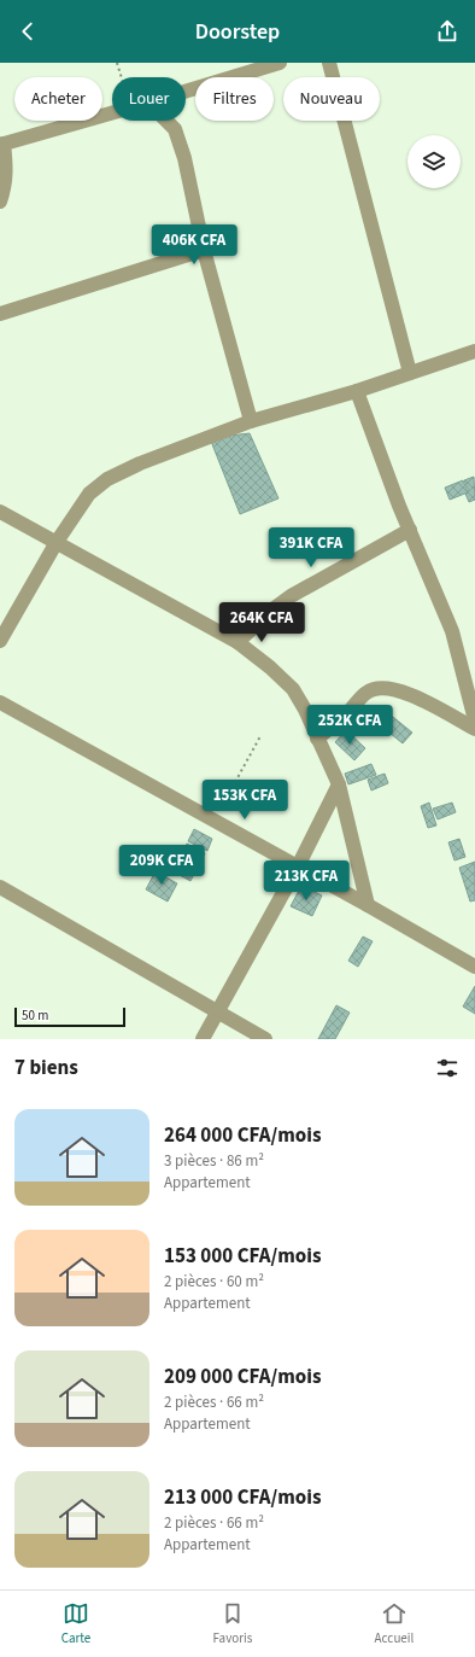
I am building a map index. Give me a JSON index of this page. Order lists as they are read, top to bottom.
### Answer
{
  "scale_bar": "50 m",
  "page": {
    "header": "Doorstep",
    "chip": [
      "Acheter",
      "Louer",
      "Filtres",
      "Nouveau"
    ],
    "price": [
      "406K CFA",
      "391K CFA",
      "264K CFA",
      "252K CFA",
      "153K CFA",
      "209K CFA",
      "213K CFA"
    ],
    "scale": "50 m",
    "heading": "7 biens",
    "list": [
      {
        "name": "264 000 CFA/mois",
        "note": "3 pièces · 86 m² · Appartement"
      },
      {
        "name": "153 000 CFA/mois",
        "note": "2 pièces · 60 m² · Appartement"
      },
      {
        "name": "209 000 CFA/mois",
        "note": "2 pièces · 66 m² · Appartement"
      },
      {
        "name": "213 000 CFA/mois",
        "note": "2 pièces · 66 m² · Appartement"
      }
    ],
    "tabs": ["Carte", "Favoris", "Accueil"]
  }
}
